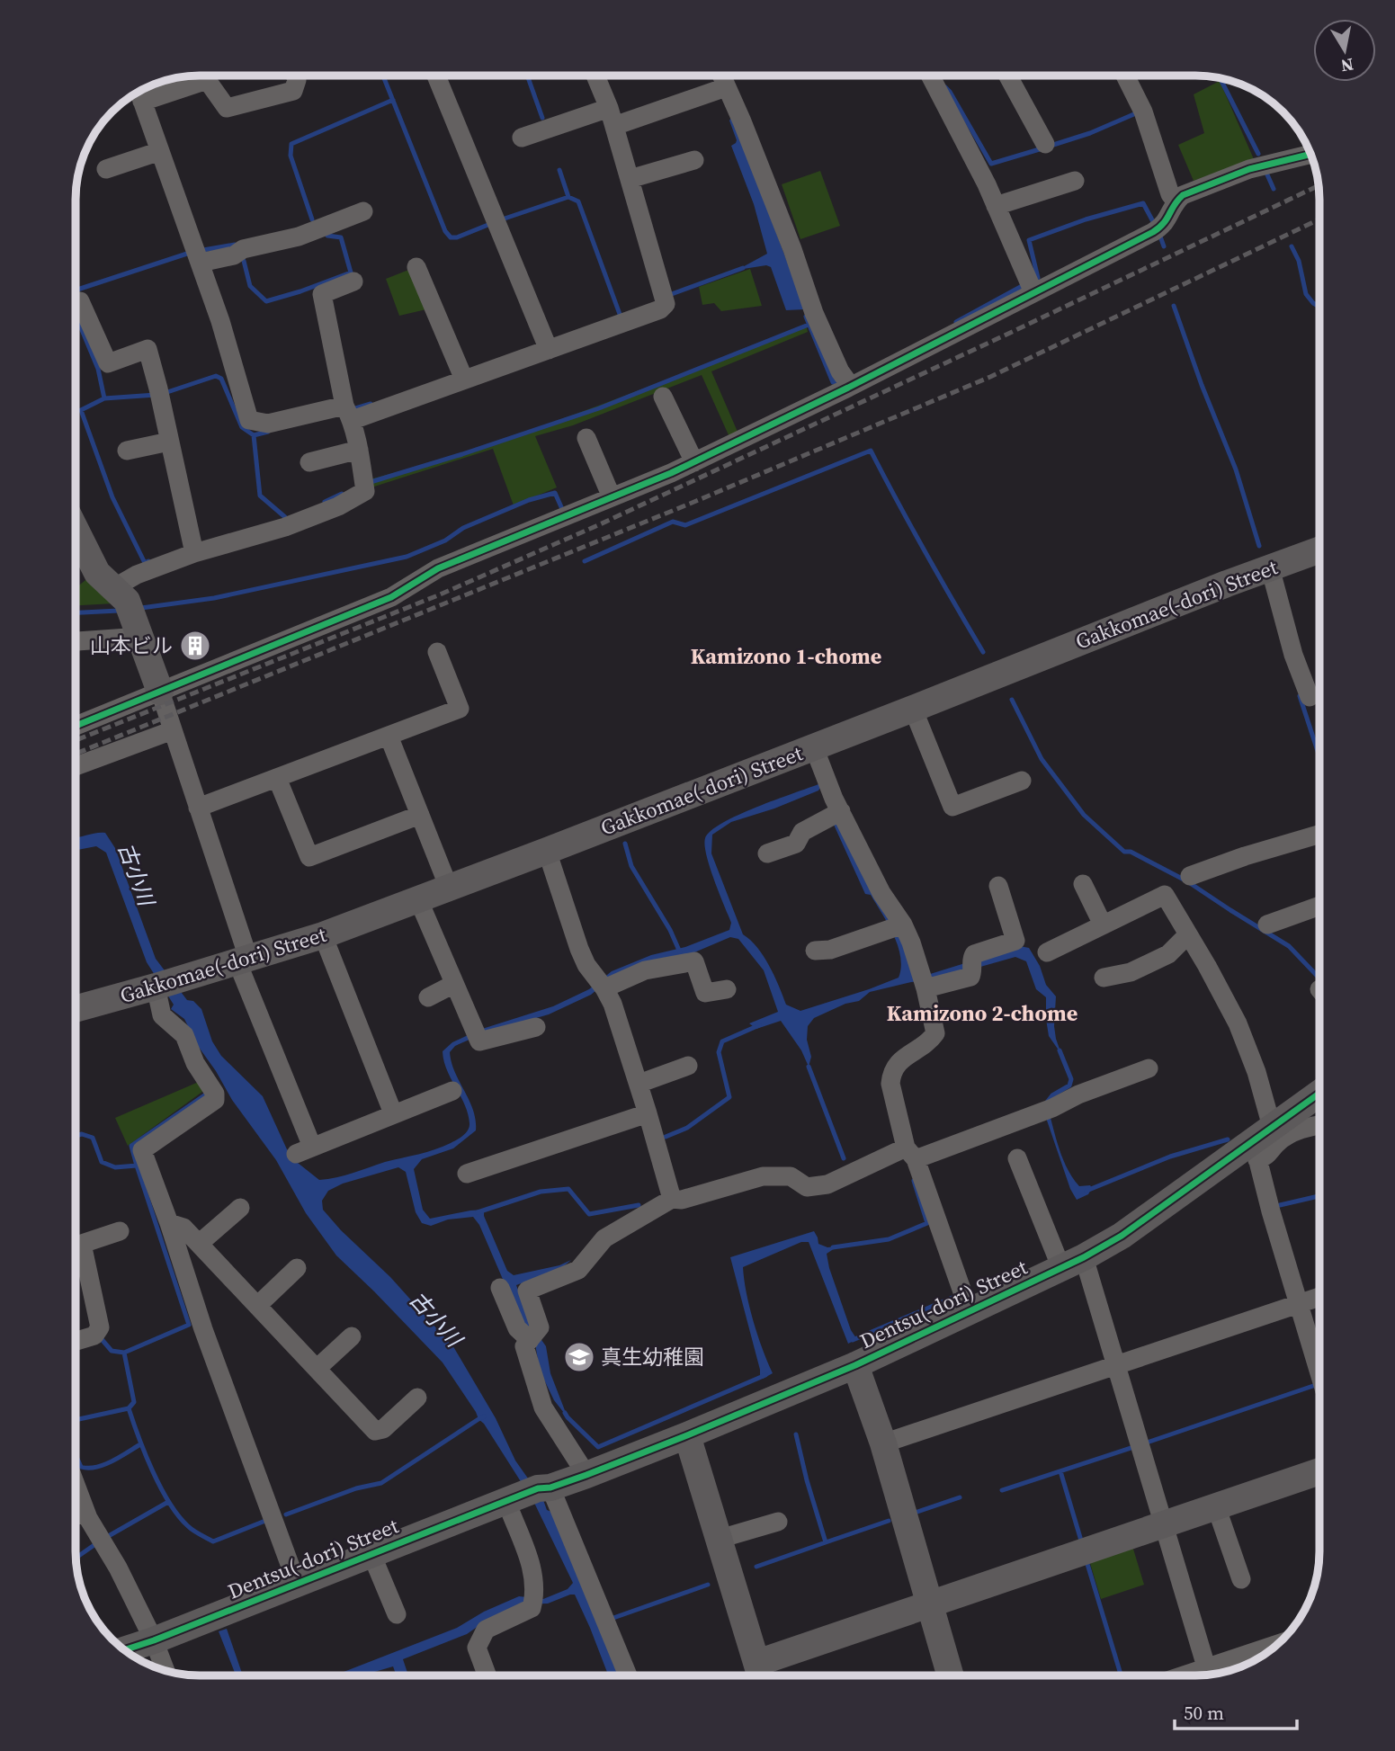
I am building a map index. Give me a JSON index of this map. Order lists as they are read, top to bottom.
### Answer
{
  "streets": {
    "street": ["Gakkomae(-dori) Street", "Dentsu(-dori) Street"]
  },
  "districts": ["Kamizono 1-chome", "Kamizono 2-chome"],
  "water": ["古小川"],
  "places": {
    "building": ["山本ビル"],
    "school or university": ["真生幼稚園"]
  },
  "scale_bar": "50 m",
  "north": "bottom"
}
